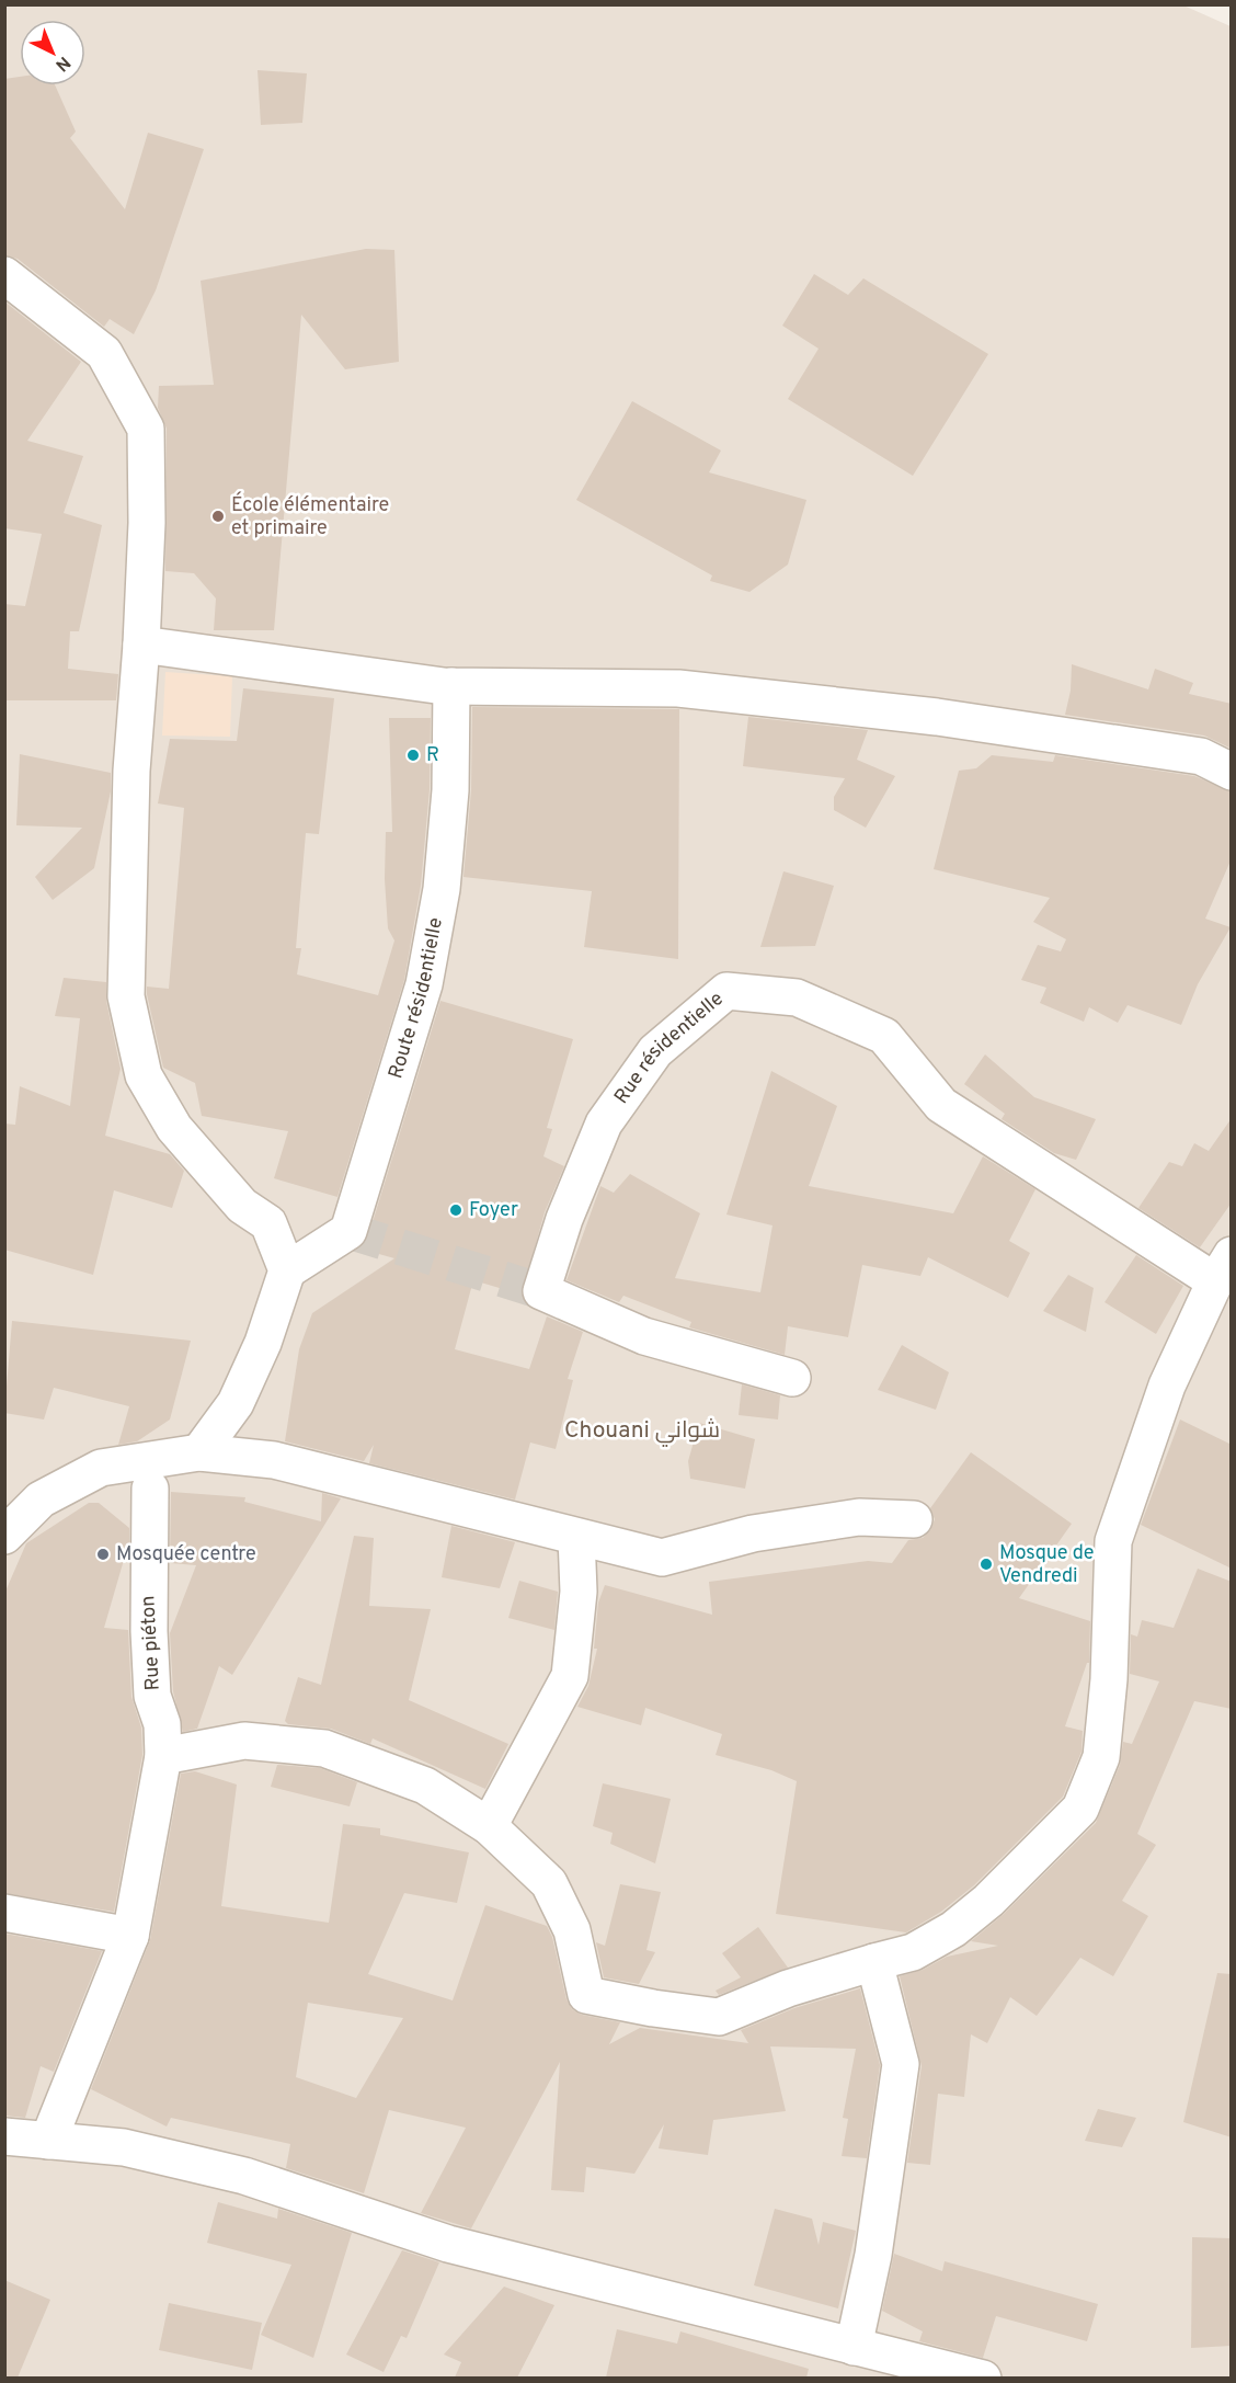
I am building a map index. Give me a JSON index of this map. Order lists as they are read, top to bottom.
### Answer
{
  "streets": {
    "street": ["Route résidentielle", "Rue résidentielle", "Rue piéton"]
  },
  "districts": ["Chouani شواني"],
  "places": [
    "École élémentaire et primaire",
    "R",
    "Foyer",
    "Mosquée centre",
    "Mosque de Vendredi"
  ],
  "north": "bottom right"
}
